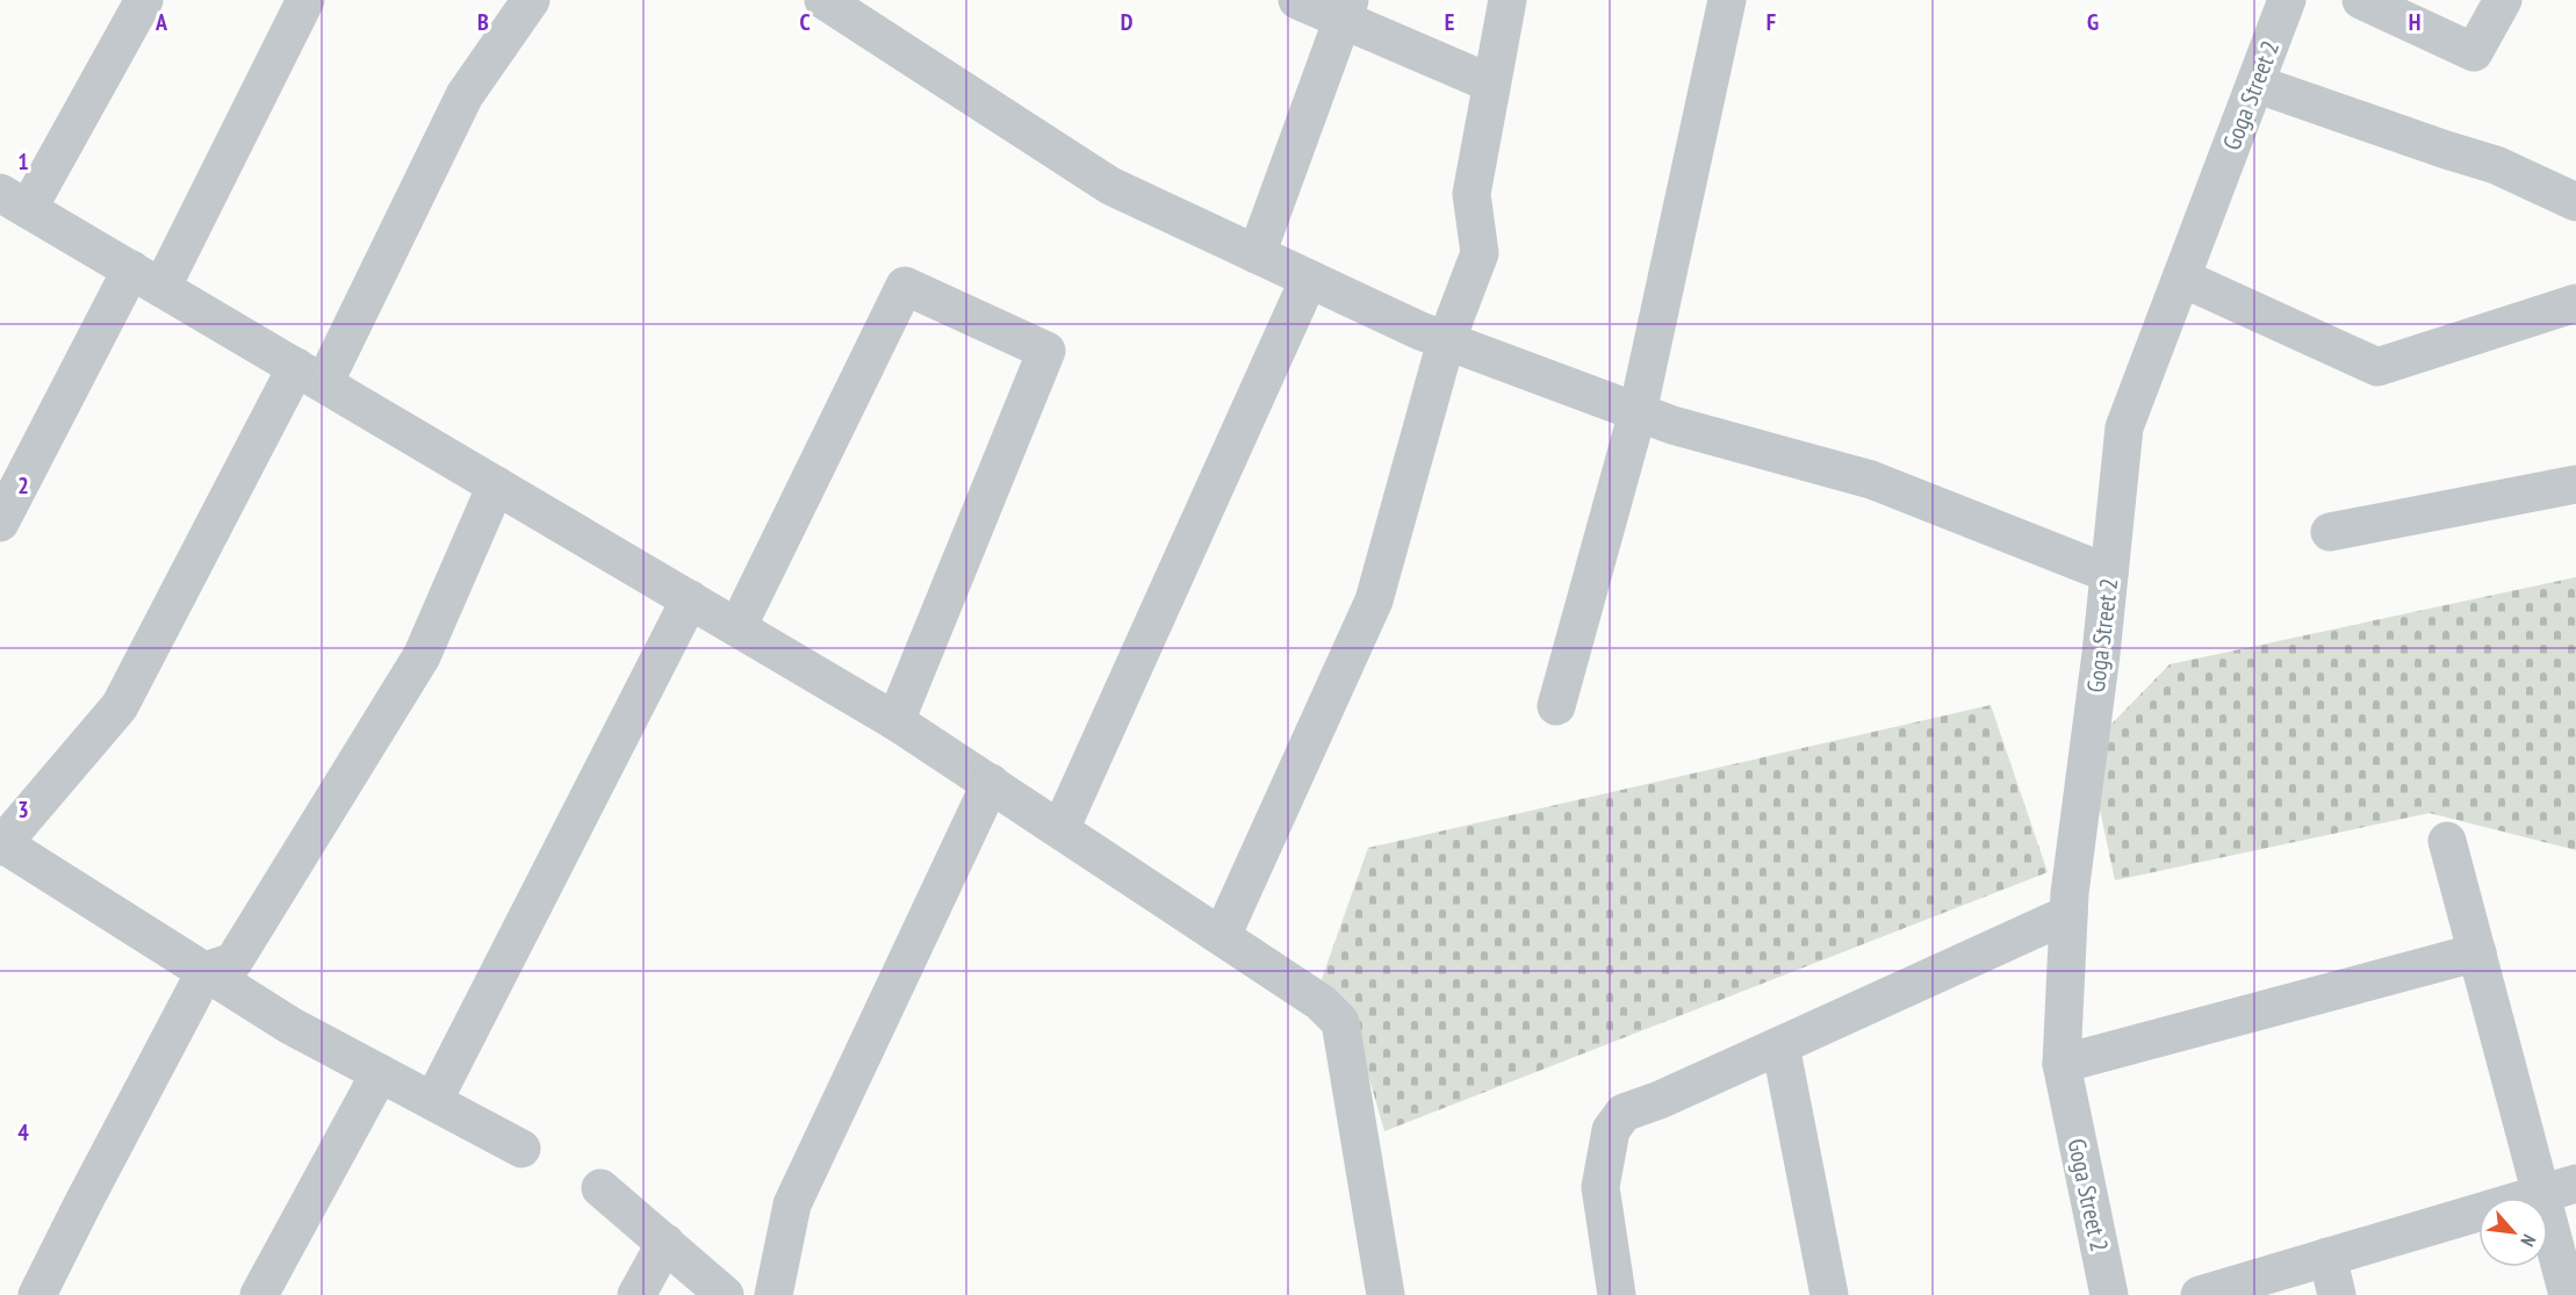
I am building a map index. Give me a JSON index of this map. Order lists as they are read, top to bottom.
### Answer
{
  "streets": {
    "street": ["Goga Street 2"]
  },
  "north": "bottom right",
  "grid": {
    "columns": [
      "A",
      "B",
      "C",
      "D",
      "E",
      "F",
      "G",
      "H"
    ],
    "rows": [
      "1",
      "2",
      "3",
      "4"
    ]
  }
}
